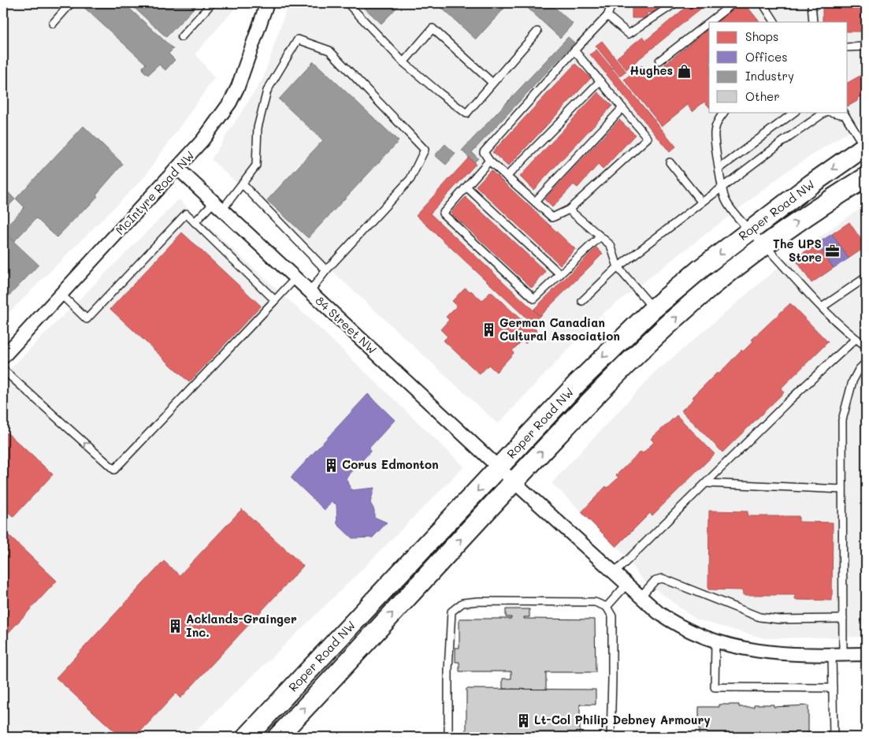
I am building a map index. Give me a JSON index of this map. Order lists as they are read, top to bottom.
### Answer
{
  "streets": {
    "main road": ["Roper Road NW"],
    "street": ["McIntyre Road NW", "84 Street NW"]
  },
  "crossings": [
    ["McIntyre Road NW", "84 Street NW"],
    ["Roper Road NW", "84 Street NW"]
  ],
  "places": {
    "shop": ["Hughes"],
    "office": ["The UPS Store"],
    "building": [
      "German Canadian Cultural Association",
      "Corus Edmonton",
      "Acklands-Grainger Inc.",
      "Lt-Col Philip Debney Armoury"
    ]
  },
  "legend": [
    "Shops",
    "Offices",
    "Industry",
    "Other"
  ]
}
